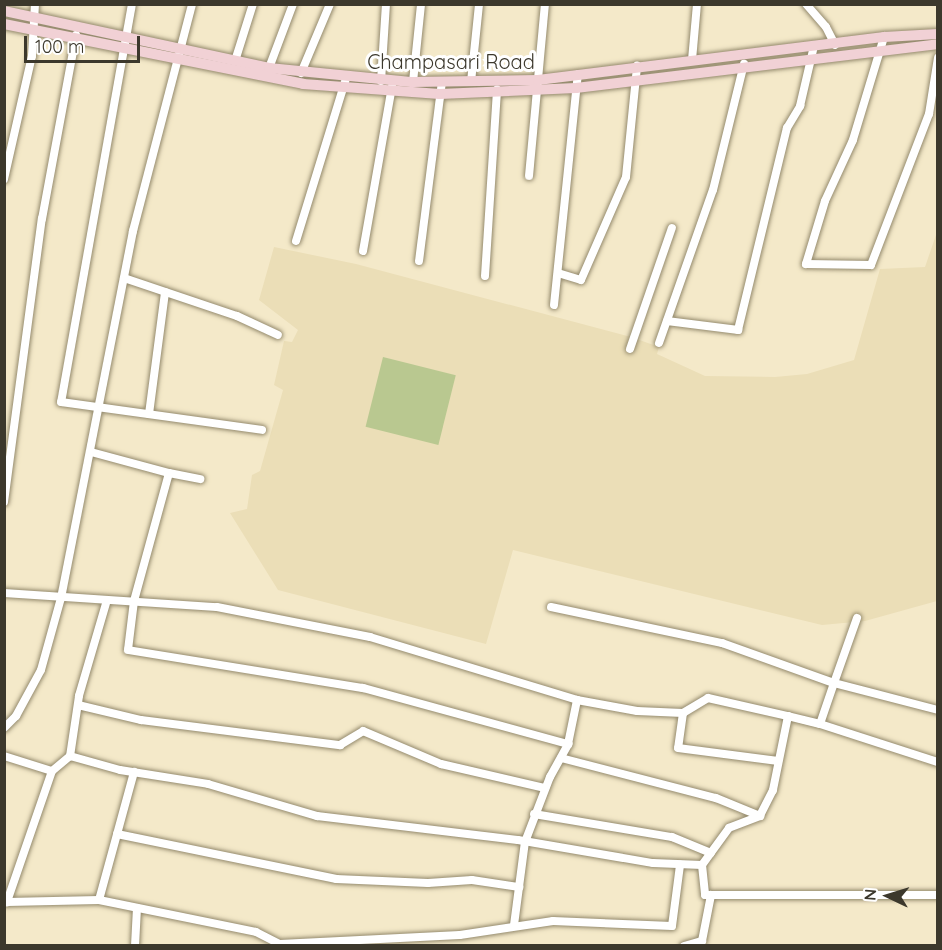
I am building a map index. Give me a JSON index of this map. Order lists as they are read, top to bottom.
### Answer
{
  "streets": {
    "main road": ["Champasari Road"]
  },
  "scale_bar": "100 m",
  "north": "left"
}
